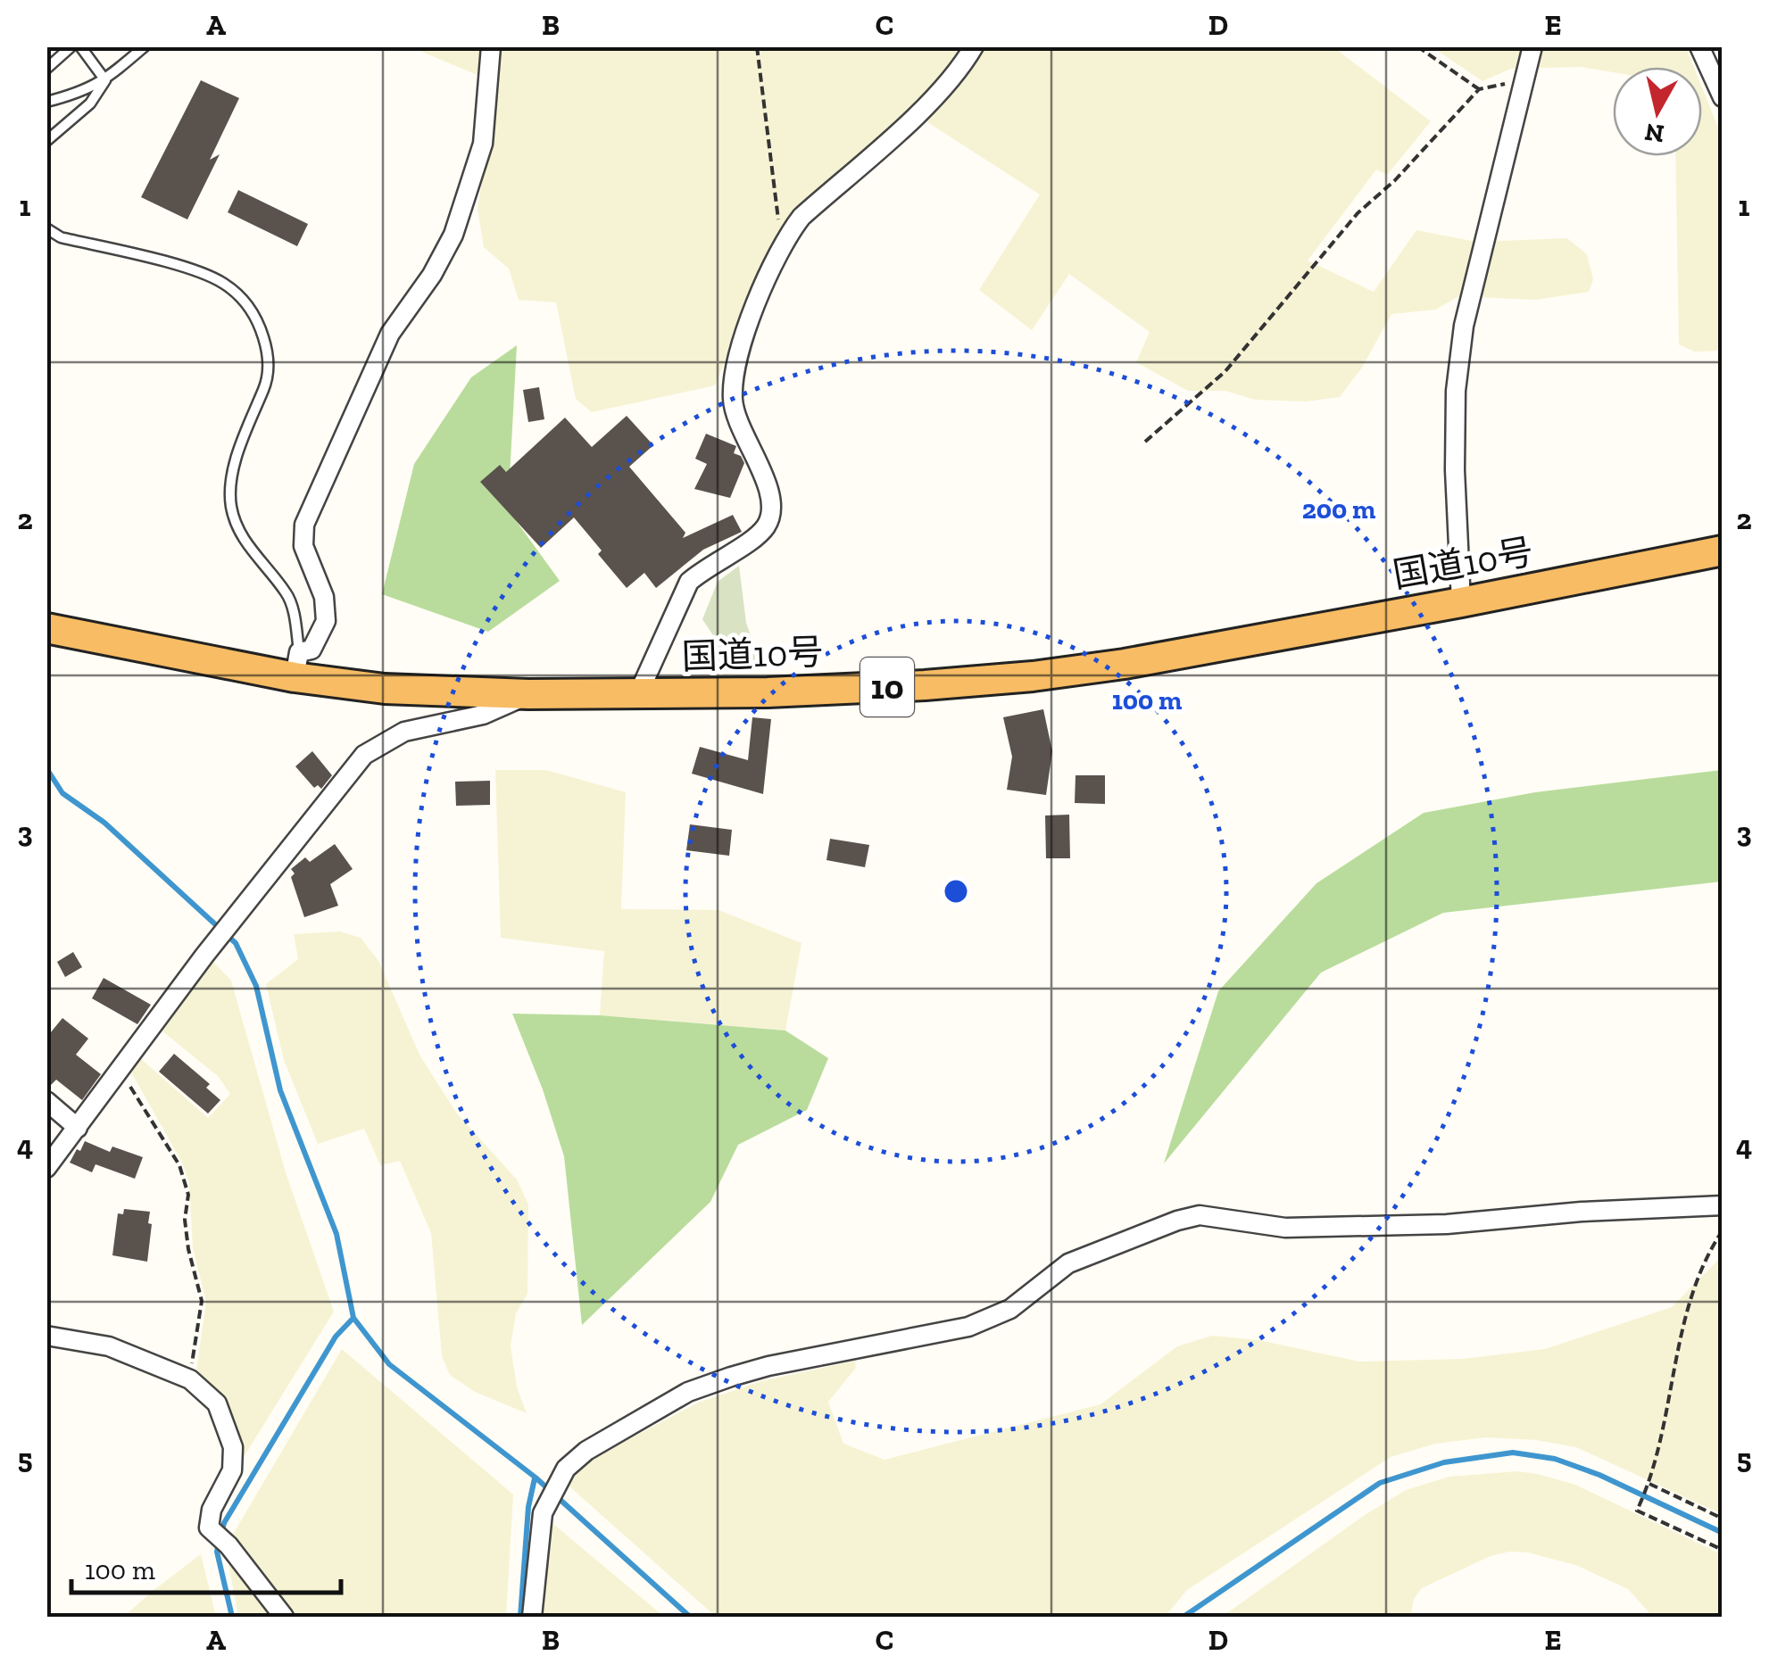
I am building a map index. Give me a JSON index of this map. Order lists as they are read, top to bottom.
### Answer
{
  "streets": {
    "highway": ["国道10号", "10"]
  },
  "scale_bar": "100 m",
  "north": "bottom",
  "grid": {
    "columns": [
      "A",
      "B",
      "C",
      "D",
      "E"
    ],
    "rows": [
      "1",
      "2",
      "3",
      "4",
      "5"
    ]
  },
  "rings": ["200 m", "100 m"]
}
